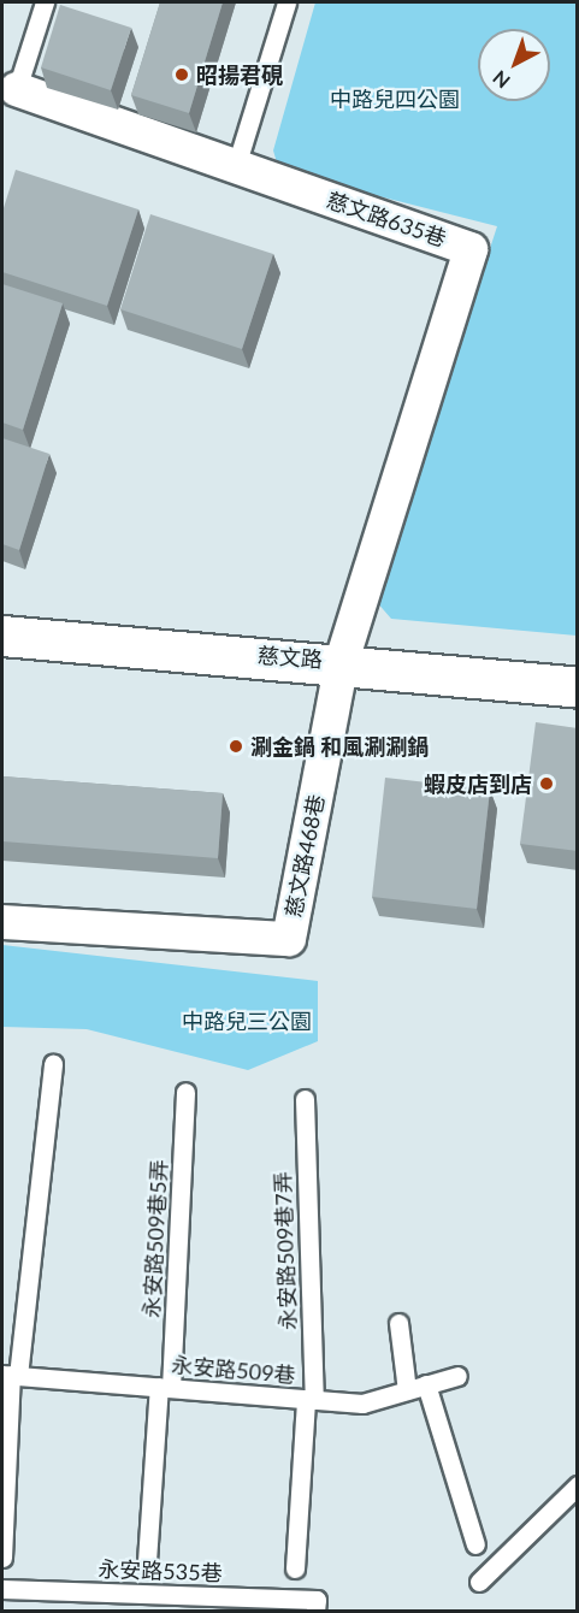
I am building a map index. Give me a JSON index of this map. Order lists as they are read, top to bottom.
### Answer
{
  "streets": {
    "street": ["慈文路635巷", "慈文路", "慈文路468巷"],
    "lane": [
      "永安路509巷5弄",
      "永安路509巷7弄",
      "永安路509巷",
      "永安路535巷"
    ]
  },
  "crossings": [
    ["慈文路635巷", "慈文路"],
    ["慈文路635巷", "慈文路468巷"],
    ["慈文路", "慈文路468巷"],
    ["永安路509巷5弄", "永安路509巷"],
    ["永安路509巷7弄", "永安路509巷"]
  ],
  "parks": ["中路兒四公園", "中路兒三公園"],
  "places": ["昭揚君硯", "涮金鍋 和風涮涮鍋", "蝦皮店到店"],
  "north": "bottom left"
}
